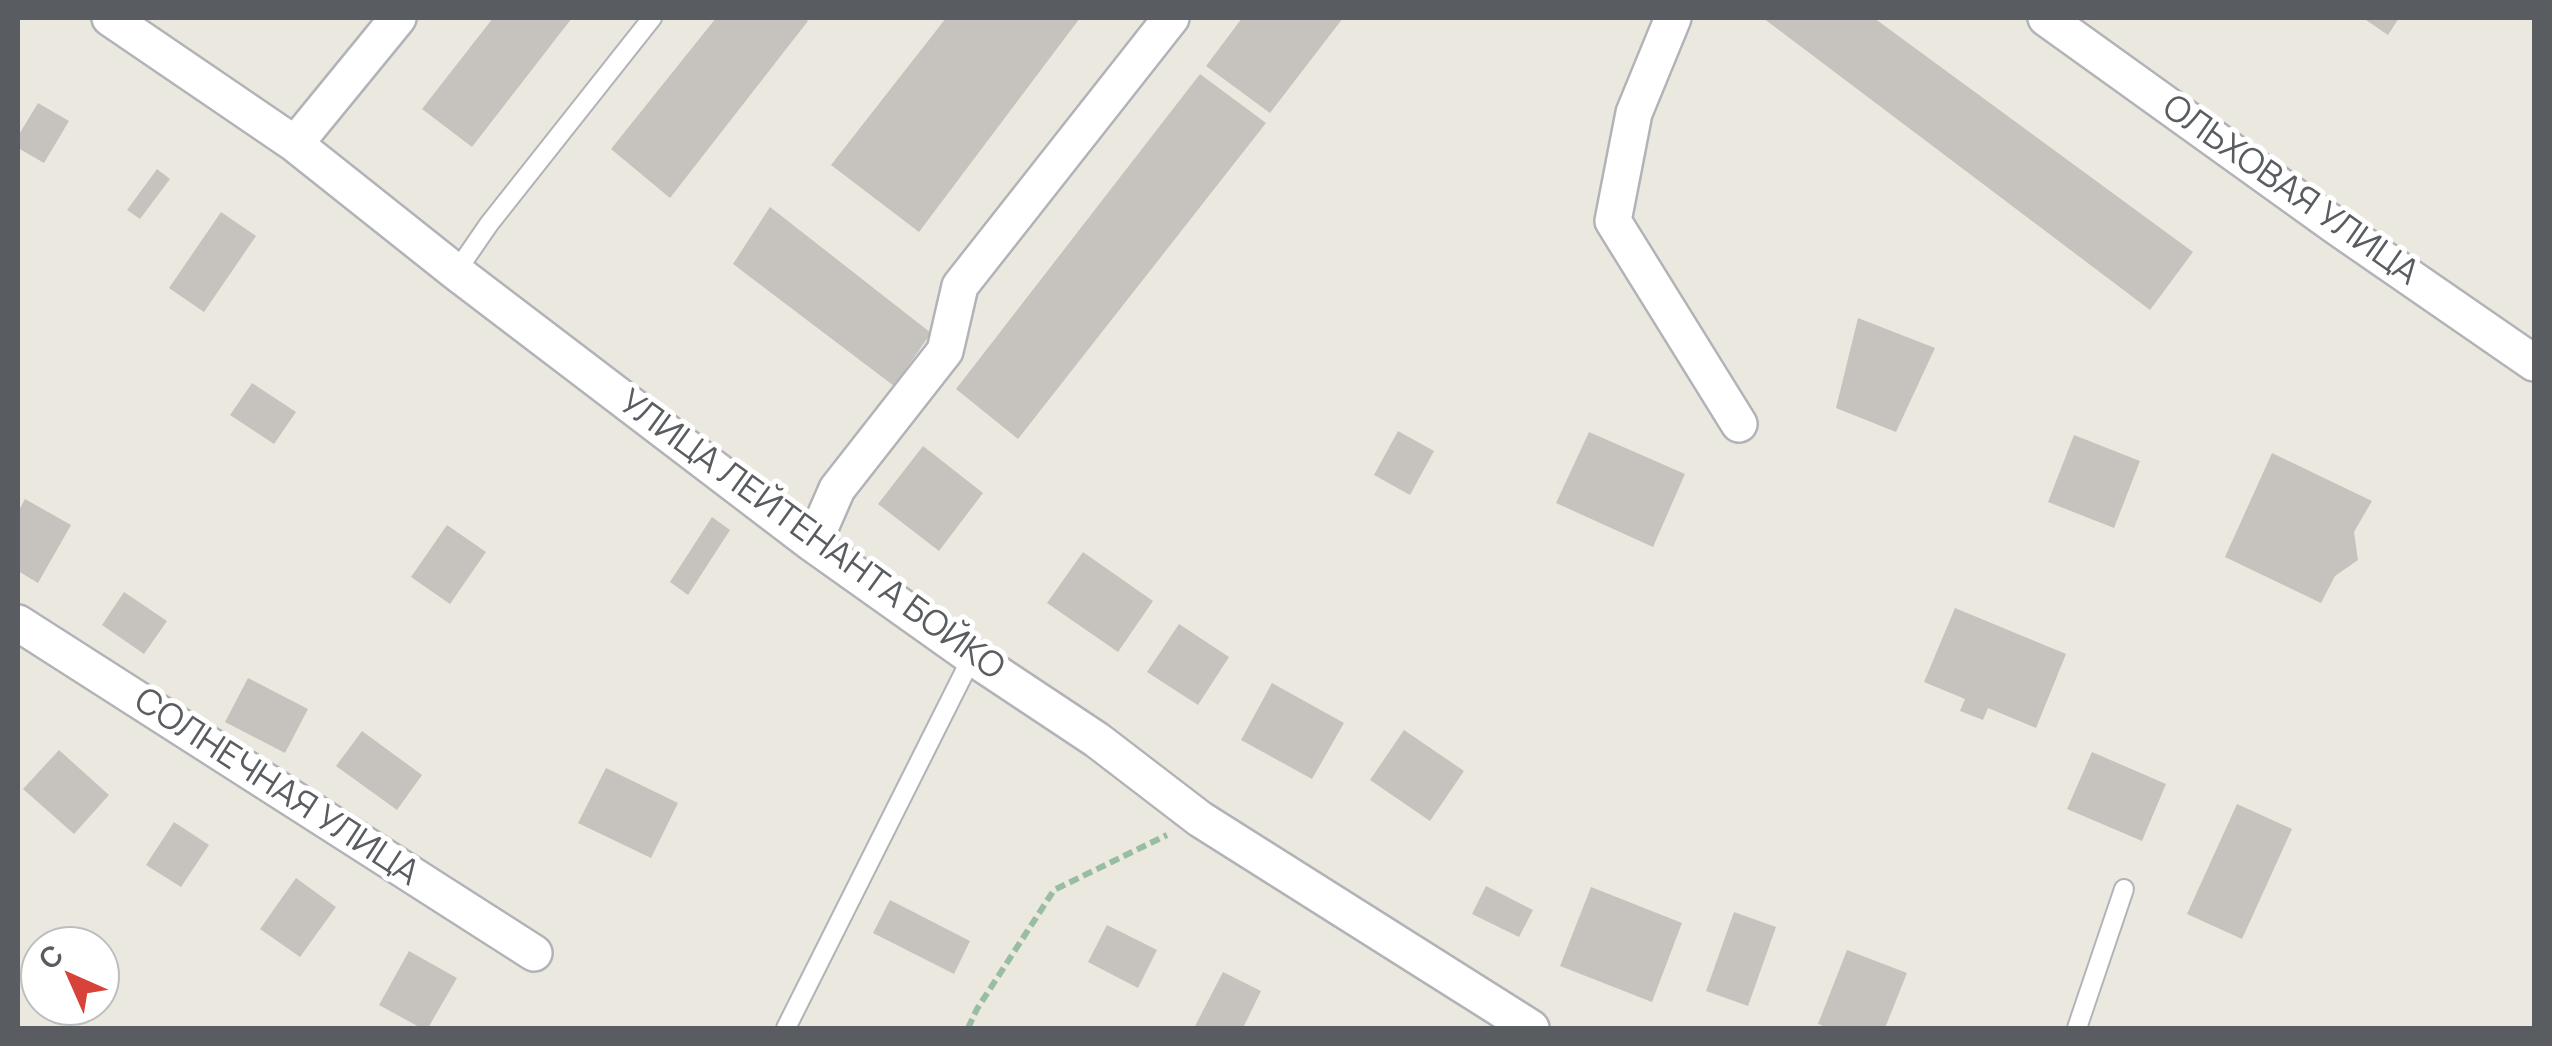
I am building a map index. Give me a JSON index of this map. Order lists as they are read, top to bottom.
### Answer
{
  "streets": {
    "street": ["ОЛЬХОВАЯ УЛИЦА", "УЛИЦА ЛЕЙТЕНАНТА БОЙКО", "СОЛНЕЧНАЯ УЛИЦА"]
  },
  "north": "top left"
}
